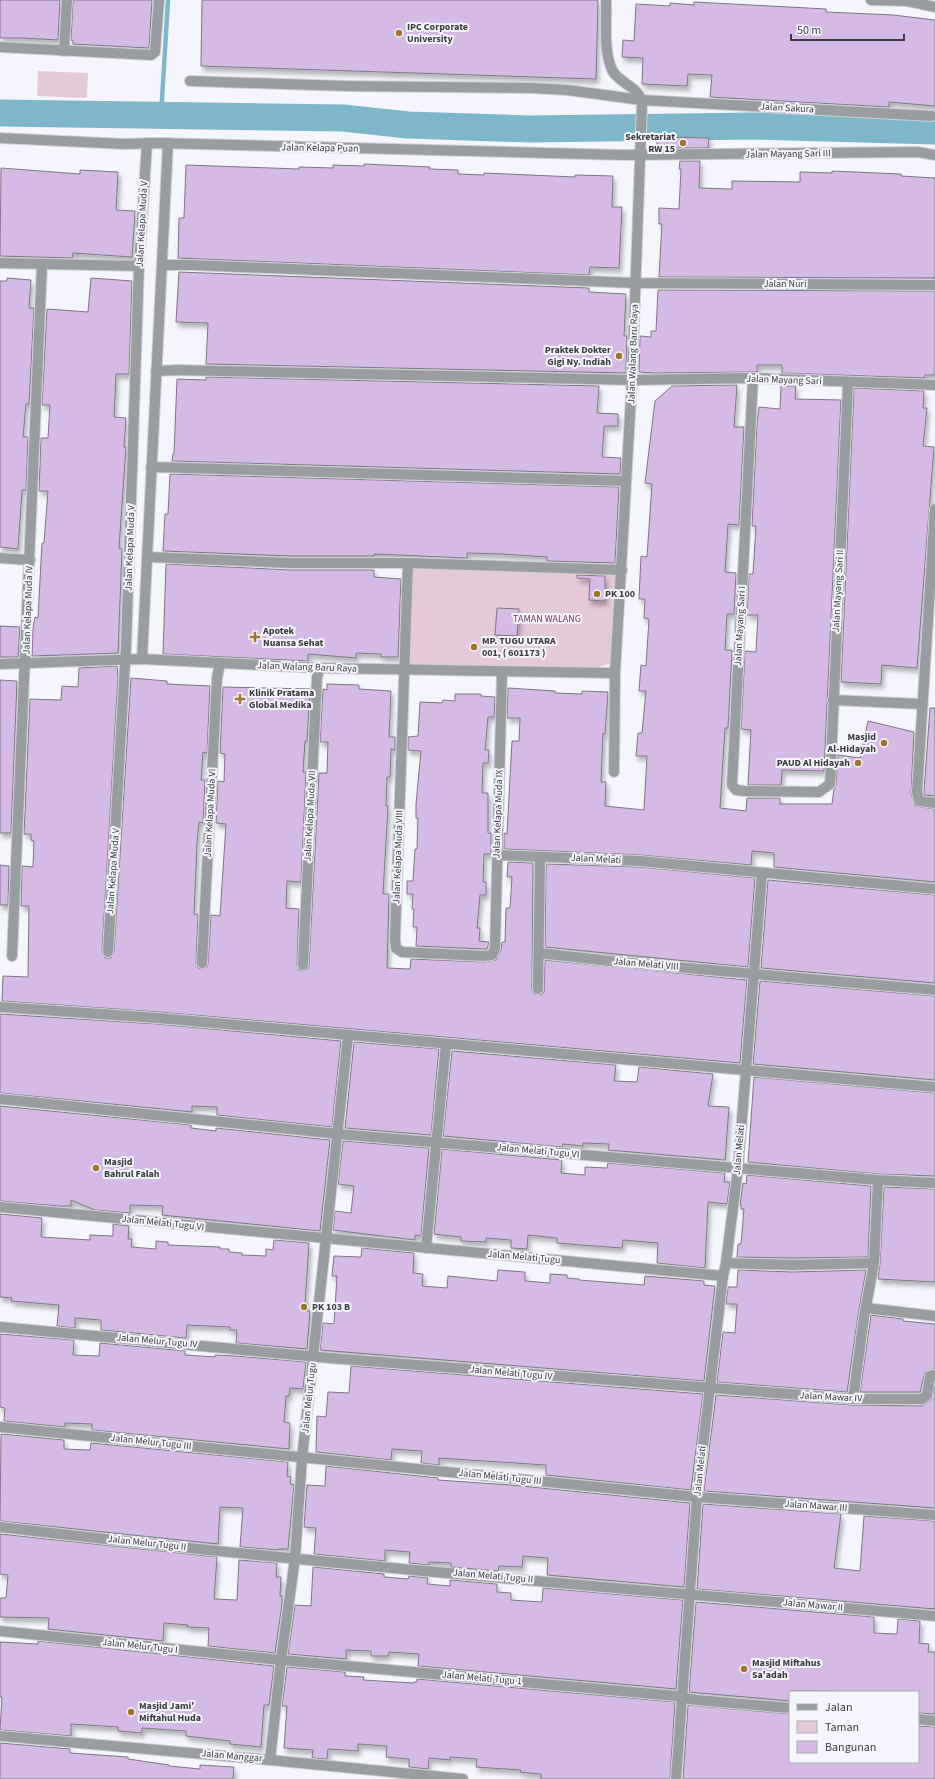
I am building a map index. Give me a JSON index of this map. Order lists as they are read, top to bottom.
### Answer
{
  "streets": {
    "street": [
      "Jalan Sakura",
      "Jalan Kelapa Puan",
      "Jalan Mayang Sari III",
      "Jalan Kelapa Muda V",
      "Jalan Nuri",
      "Jalan Walang Baru Raya",
      "Jalan Mayang Sari",
      "Jalan Mayang Sari II",
      "Jalan Kelapa Muda IV",
      "Jalan Mayang Sari I",
      "Jalan Kelapa Muda VI",
      "Jalan Kelapa Muda IX",
      "Jalan Kelapa Muda VII",
      "Jalan Kelapa Muda VIII",
      "Jalan Melati",
      "Jalan Melati VIII",
      "Jalan Melati Tugu VI",
      "Jalan Melati Tugu",
      "Jalan Melur Tugu IV",
      "Jalan Melati Tugu IV",
      "Jalan Mawar IV",
      "Jalan Melur Tugu",
      "Jalan Melur Tugu III",
      "Jalan Melati Tugu III",
      "Jalan Mawar III",
      "Jalan Melur Tugu II",
      "Jalan Melati Tugu II",
      "Jalan Mawar II",
      "Jalan Melur Tugu I",
      "Jalan Melati Tugu 1",
      "Jalan Manggar"
    ]
  },
  "crossings": [
    ["Jalan Sakura", "Jalan Walang Baru Raya"],
    ["Jalan Kelapa Puan", "Jalan Mayang Sari III"],
    ["Jalan Kelapa Puan", "Jalan Kelapa Muda V"],
    ["Jalan Kelapa Puan", "Jalan Walang Baru Raya"],
    ["Jalan Mayang Sari III", "Jalan Walang Baru Raya"],
    ["Jalan Kelapa Muda V", "Jalan Walang Baru Raya"],
    ["Jalan Nuri", "Jalan Walang Baru Raya"],
    ["Jalan Walang Baru Raya", "Jalan Mayang Sari"],
    ["Jalan Walang Baru Raya", "Jalan Kelapa Muda IV"],
    ["Jalan Walang Baru Raya", "Jalan Kelapa Muda VI"],
    ["Jalan Walang Baru Raya", "Jalan Kelapa Muda IX"],
    ["Jalan Walang Baru Raya", "Jalan Kelapa Muda VII"],
    ["Jalan Walang Baru Raya", "Jalan Kelapa Muda VIII"],
    ["Jalan Mayang Sari", "Jalan Mayang Sari II"],
    ["Jalan Mayang Sari", "Jalan Mayang Sari I"],
    ["Jalan Mayang Sari II", "Jalan Mayang Sari I"],
    ["Jalan Kelapa Muda IX", "Jalan Kelapa Muda VIII"],
    ["Jalan Kelapa Muda IX", "Jalan Melati"],
    ["Jalan Melati", "Jalan Melati VIII"],
    ["Jalan Melati", "Jalan Melati Tugu VI"],
    ["Jalan Melati", "Jalan Melati Tugu"],
    ["Jalan Melati", "Jalan Melati Tugu IV"],
    ["Jalan Melati", "Jalan Mawar IV"],
    ["Jalan Melati", "Jalan Melati Tugu III"],
    ["Jalan Melati", "Jalan Mawar III"],
    ["Jalan Melati", "Jalan Melati Tugu II"],
    ["Jalan Melati", "Jalan Mawar II"],
    ["Jalan Melati", "Jalan Melati Tugu 1"],
    ["Jalan Melati Tugu VI", "Jalan Melati Tugu"],
    ["Jalan Melati Tugu VI", "Jalan Melur Tugu"],
    ["Jalan Melati Tugu", "Jalan Melur Tugu"],
    ["Jalan Melur Tugu IV", "Jalan Melati Tugu IV"],
    ["Jalan Melur Tugu IV", "Jalan Melur Tugu"],
    ["Jalan Melati Tugu IV", "Jalan Mawar IV"],
    ["Jalan Melati Tugu IV", "Jalan Melur Tugu"],
    ["Jalan Melur Tugu", "Jalan Melur Tugu III"],
    ["Jalan Melur Tugu", "Jalan Melati Tugu III"],
    ["Jalan Melur Tugu", "Jalan Melur Tugu II"],
    ["Jalan Melur Tugu", "Jalan Melati Tugu II"],
    ["Jalan Melur Tugu", "Jalan Melur Tugu I"],
    ["Jalan Melur Tugu", "Jalan Melati Tugu 1"],
    ["Jalan Melur Tugu", "Jalan Manggar"],
    ["Jalan Melur Tugu III", "Jalan Melati Tugu III"],
    ["Jalan Melati Tugu III", "Jalan Mawar III"],
    ["Jalan Melur Tugu II", "Jalan Melati Tugu II"],
    ["Jalan Melati Tugu II", "Jalan Mawar II"],
    ["Jalan Melur Tugu I", "Jalan Melati Tugu 1"]
  ],
  "parks": ["TAMAN WALANG"],
  "places": {
    "other": [
      "IPC Corporate University",
      "Sekretariat RW 15",
      "Praktek Dokter Gigi Ny. Indiah",
      "PK 100",
      "MP. TUGU UTARA 001, ( 601173 )",
      "Masjid Al-Hidayah",
      "PAUD Al Hidayah",
      "Masjid Bahrul Falah",
      "PK 103 B",
      "Masjid Miftahus Sa'adah",
      "Masjid Jami' Miftahul Huda"
    ],
    "health": ["Apotek Nuansa Sehat", "Klinik Pratama Global Medika"]
  },
  "legend": ["Jalan", "Taman", "Bangunan"],
  "scale_bar": "50 m"
}
